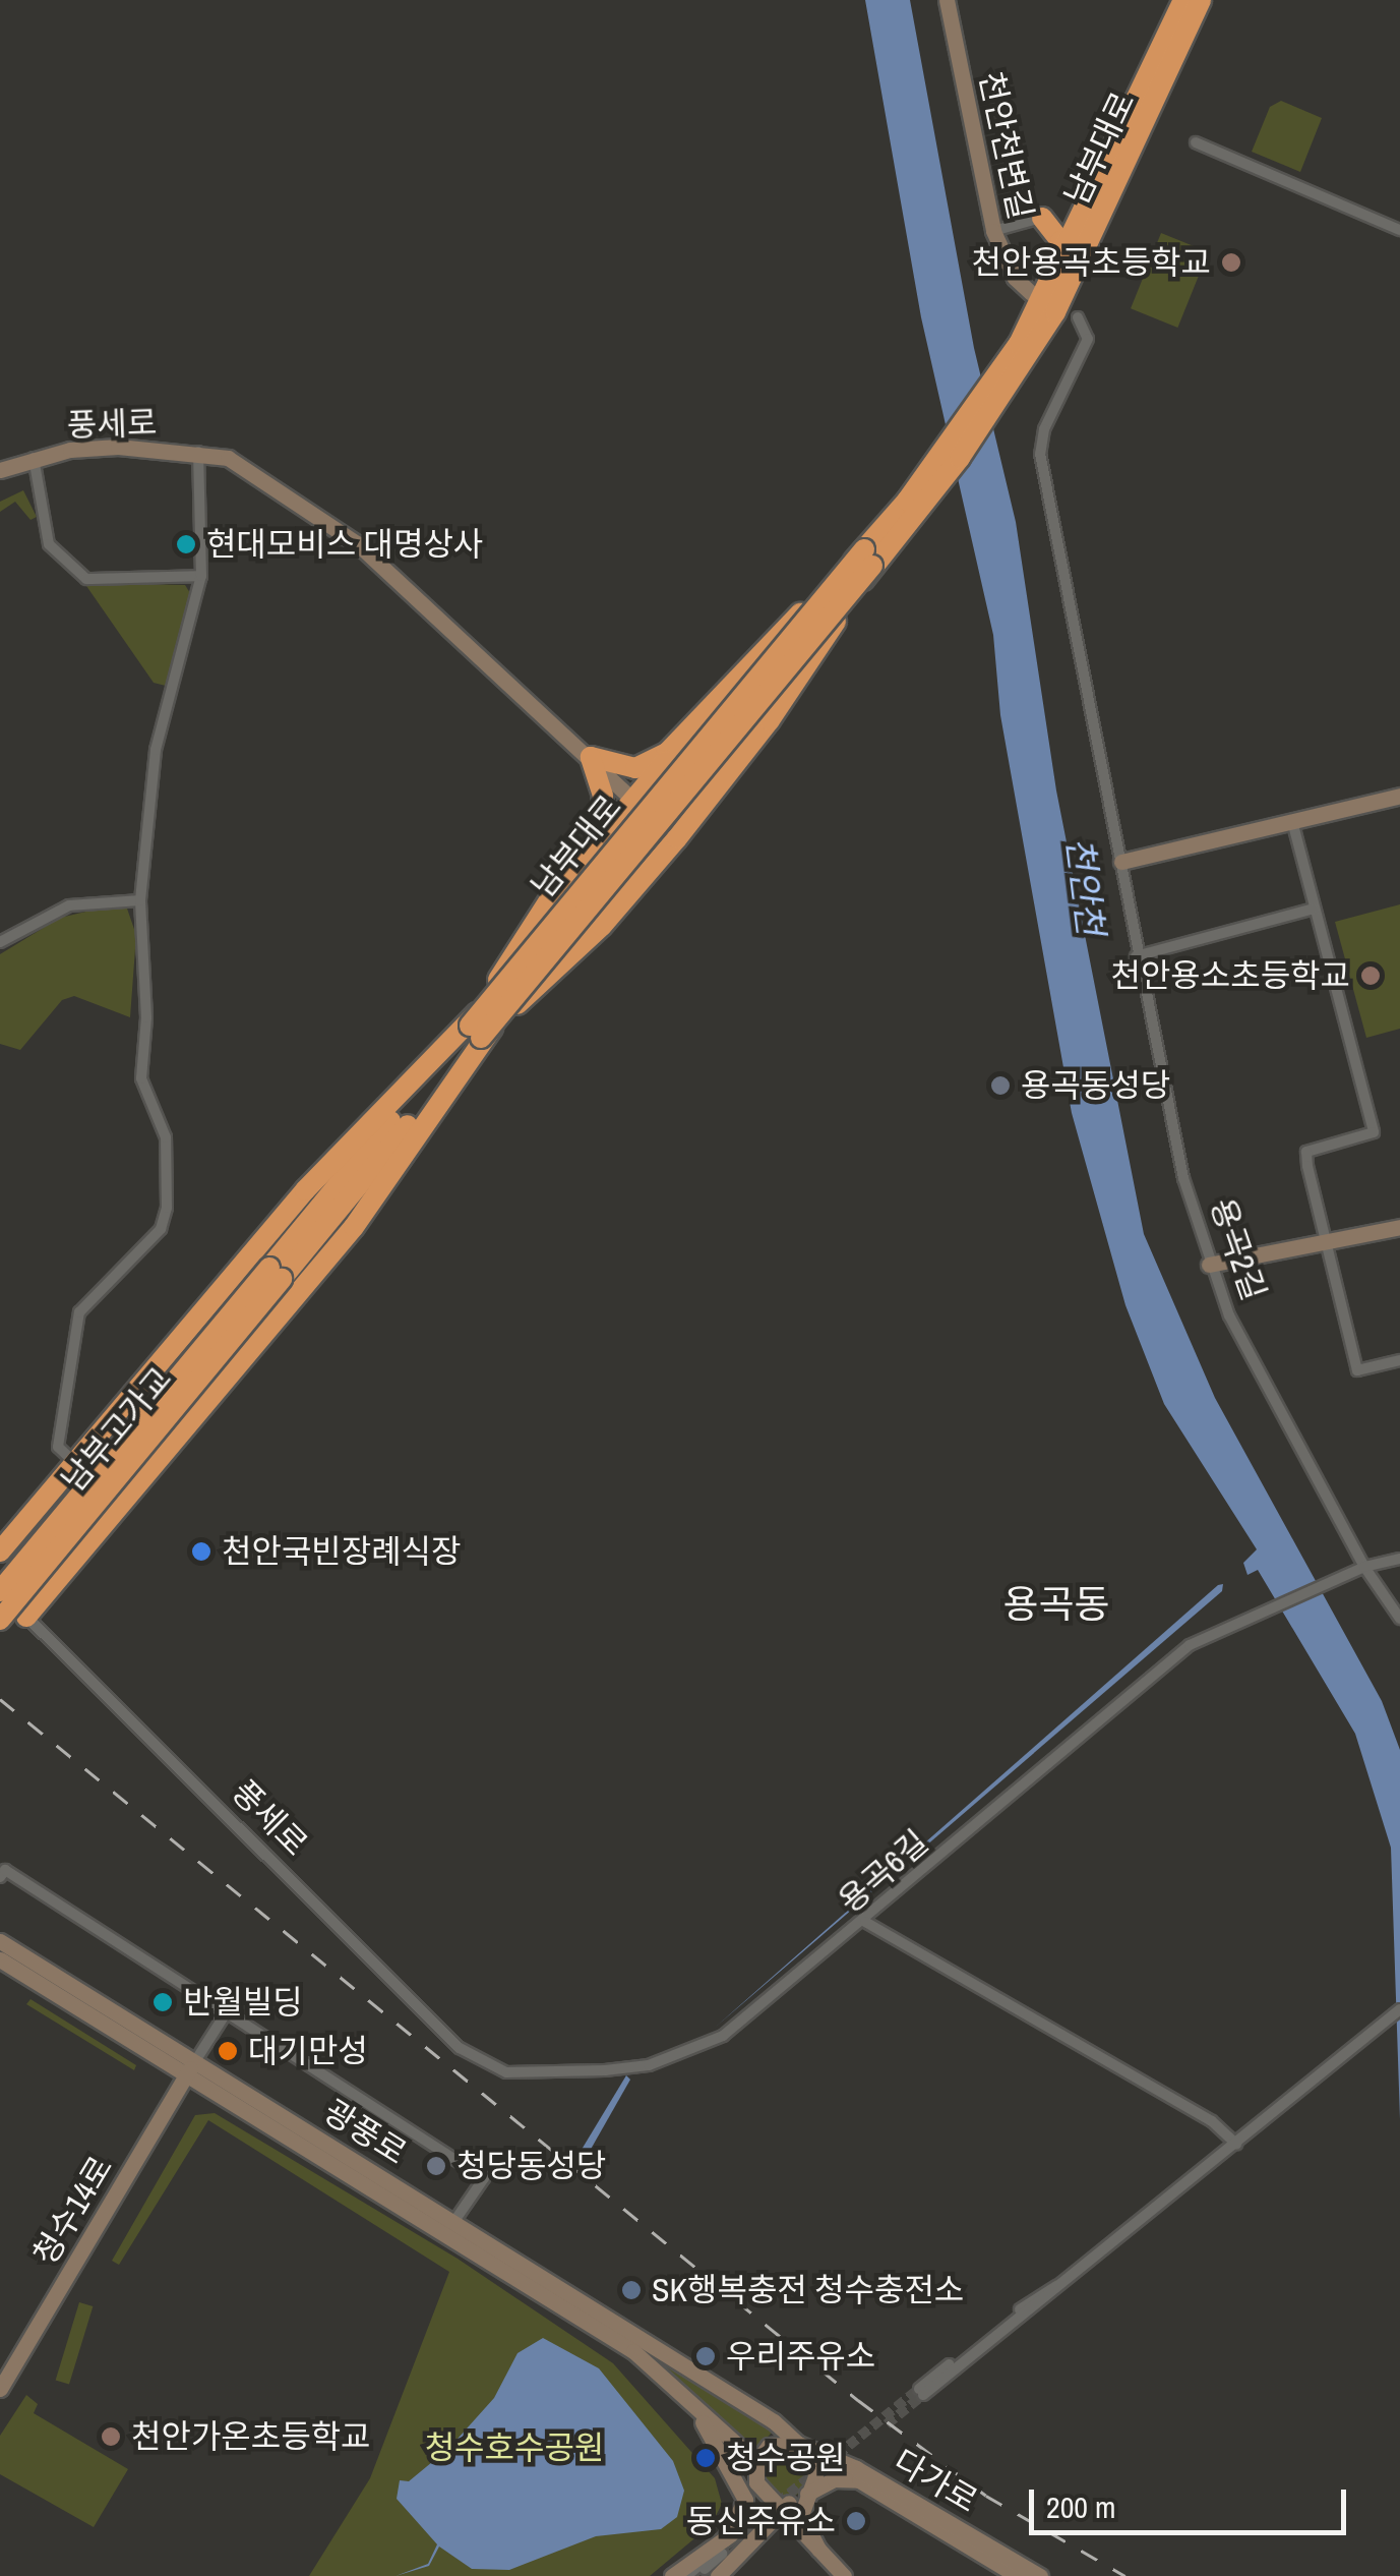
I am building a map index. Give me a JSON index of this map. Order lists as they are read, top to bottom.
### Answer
{
  "streets": {
    "highway": ["남부대로", "남부고가교"],
    "street": [
      "천안천변길",
      "풍세로",
      "용곡2길",
      "용곡6길",
      "광풍로",
      "청수14로",
      "다가로"
    ]
  },
  "crossings": [
    ["남부대로", "남부고가교"],
    ["풍세로", "남부고가교"],
    ["풍세로", "용곡6길"],
    ["용곡2길", "용곡6길"],
    ["광풍로", "청수14로"],
    ["광풍로", "다가로"]
  ],
  "districts": ["용곡동"],
  "water": ["천안천"],
  "parks": ["청수호수공원"],
  "places": [
    "천안용곡초등학교",
    "현대모비스 대명상사",
    "천안용소초등학교",
    "용곡동성당",
    "천안국빈장례식장",
    "반월빌딩",
    "대기만성",
    "청당동성당",
    "SK행복충전 청수충전소",
    "우리주유소",
    "천안가온초등학교",
    "청수공원",
    "동신주유소"
  ],
  "scale_bar": "200 m"
}
